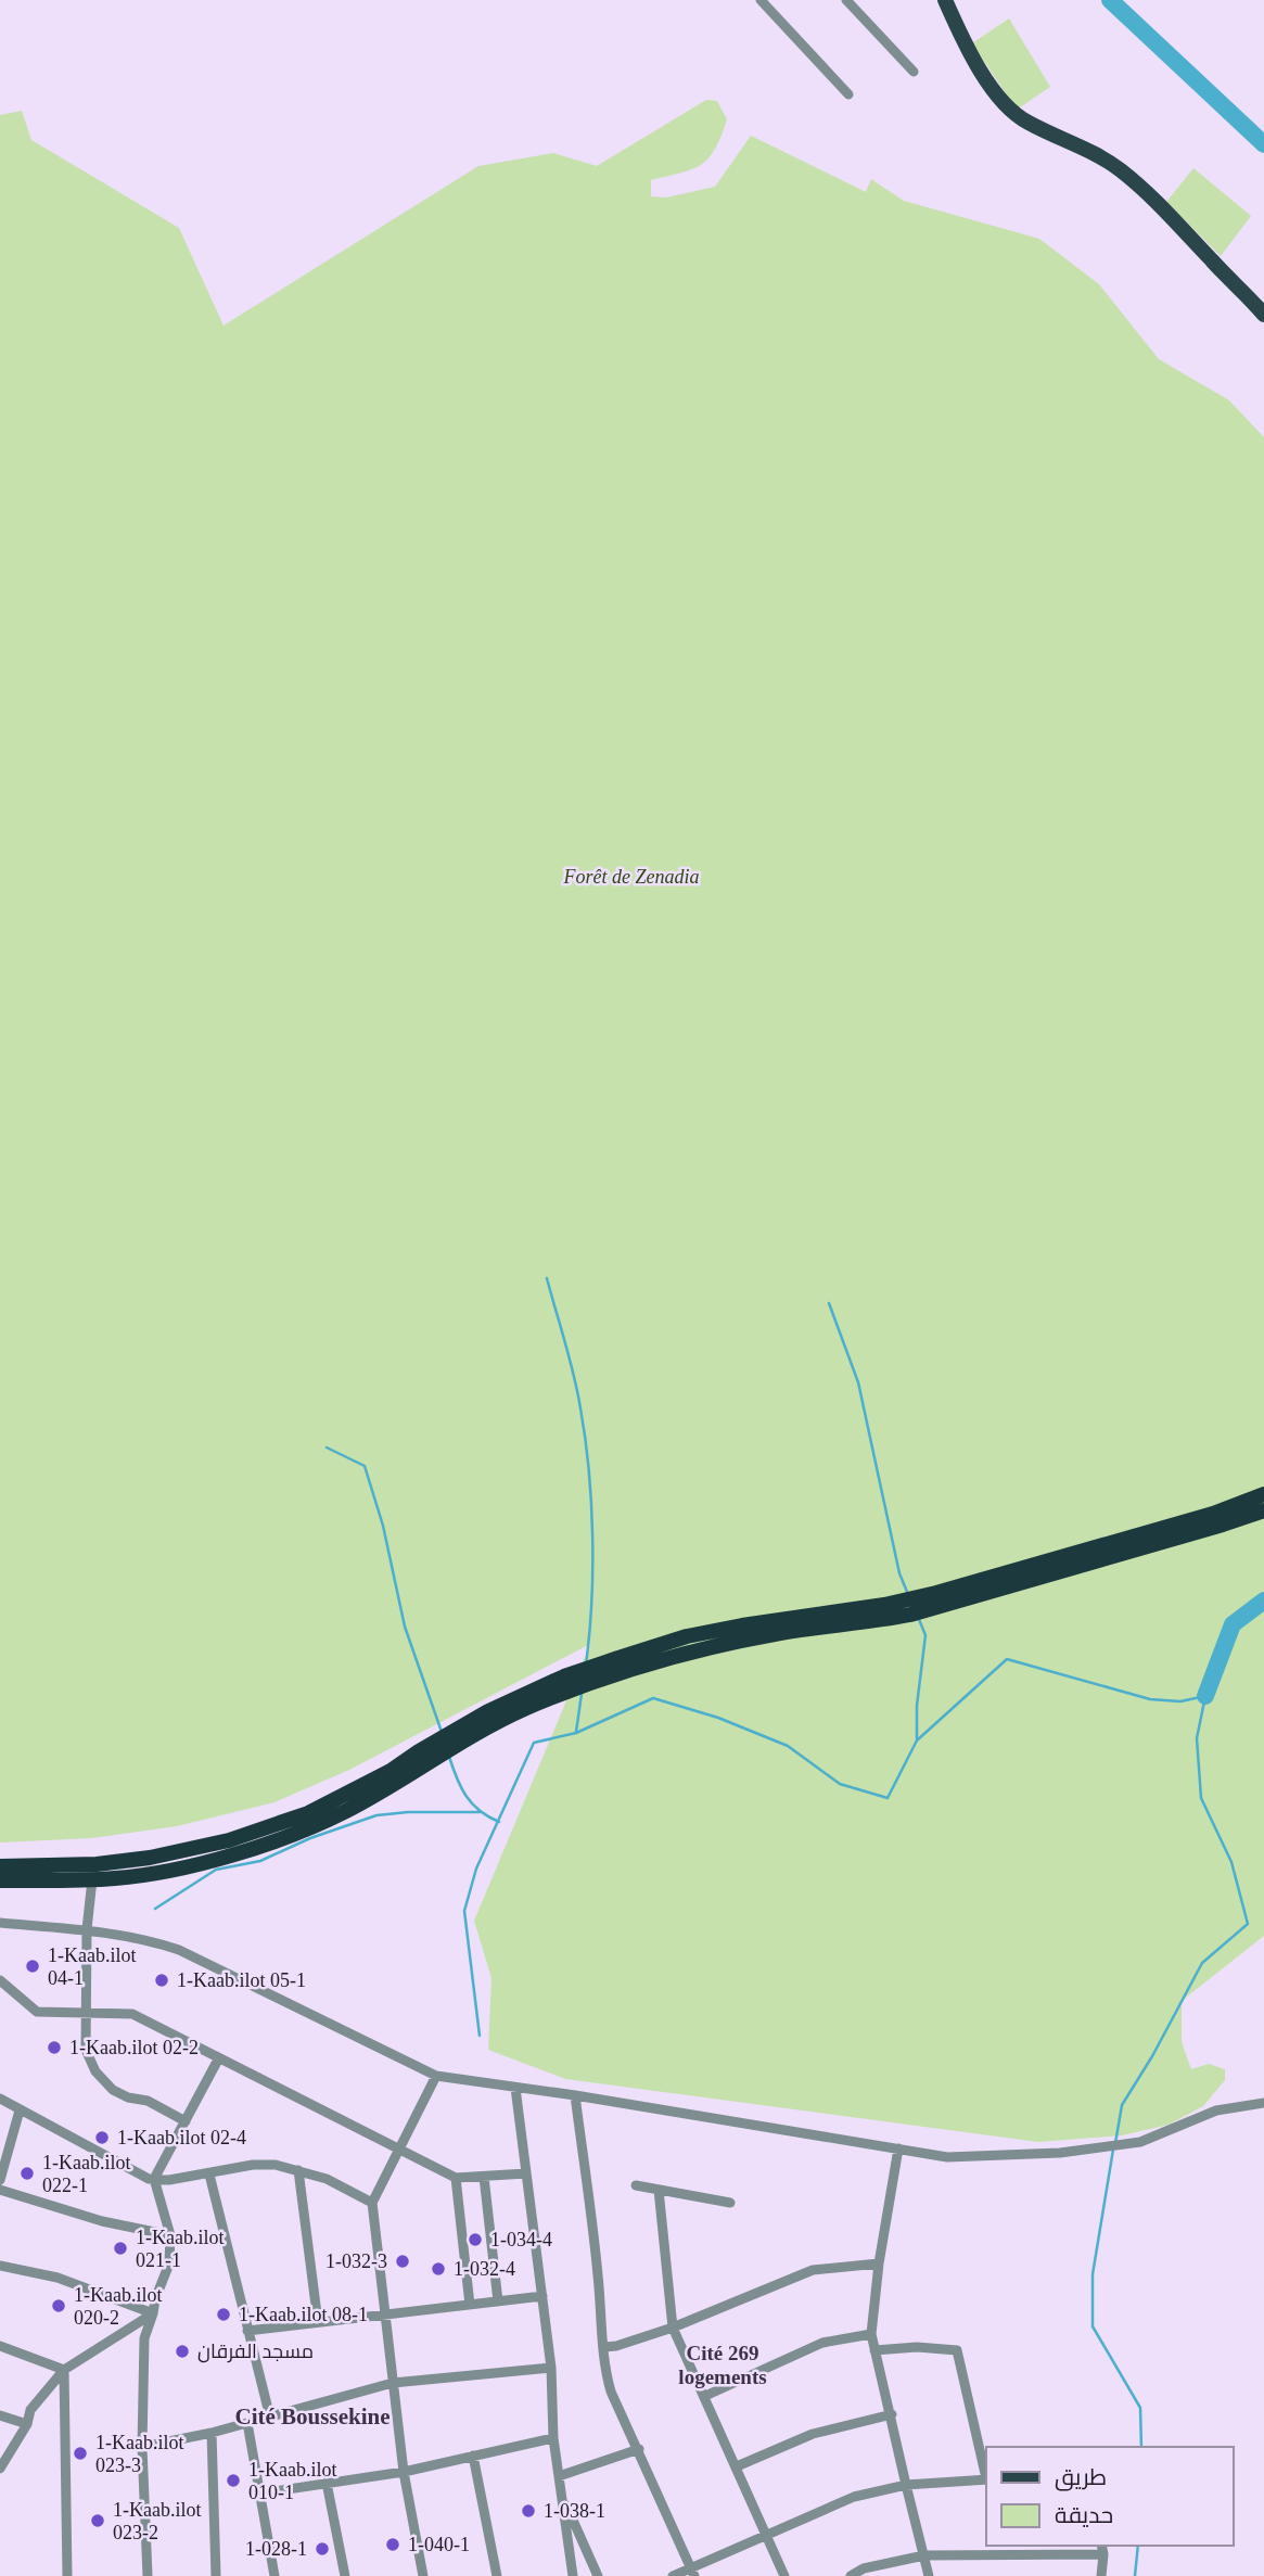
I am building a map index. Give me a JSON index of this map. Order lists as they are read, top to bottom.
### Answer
{
  "districts": ["Cité 269 logements", "Cité Boussekine"],
  "parks": ["Forêt de Zenadia"],
  "places": [
    "1-Kaab.ilot 04-1",
    "1-Kaab.ilot 05-1",
    "1-Kaab.ilot 02-2",
    "1-Kaab.ilot 02-4",
    "1-Kaab.ilot 022-1",
    "1-034-4",
    "1-Kaab.ilot 021-1",
    "1-032-3",
    "1-032-4",
    "1-Kaab.ilot 020-2",
    "1-Kaab.ilot 08-1",
    "مسجد الفرقان",
    "1-Kaab.ilot 023-3",
    "1-Kaab.ilot 010-1",
    "1-038-1",
    "1-Kaab.ilot 023-2",
    "1-040-1",
    "1-028-1"
  ],
  "legend": ["طريق", "حديقة"]
}
